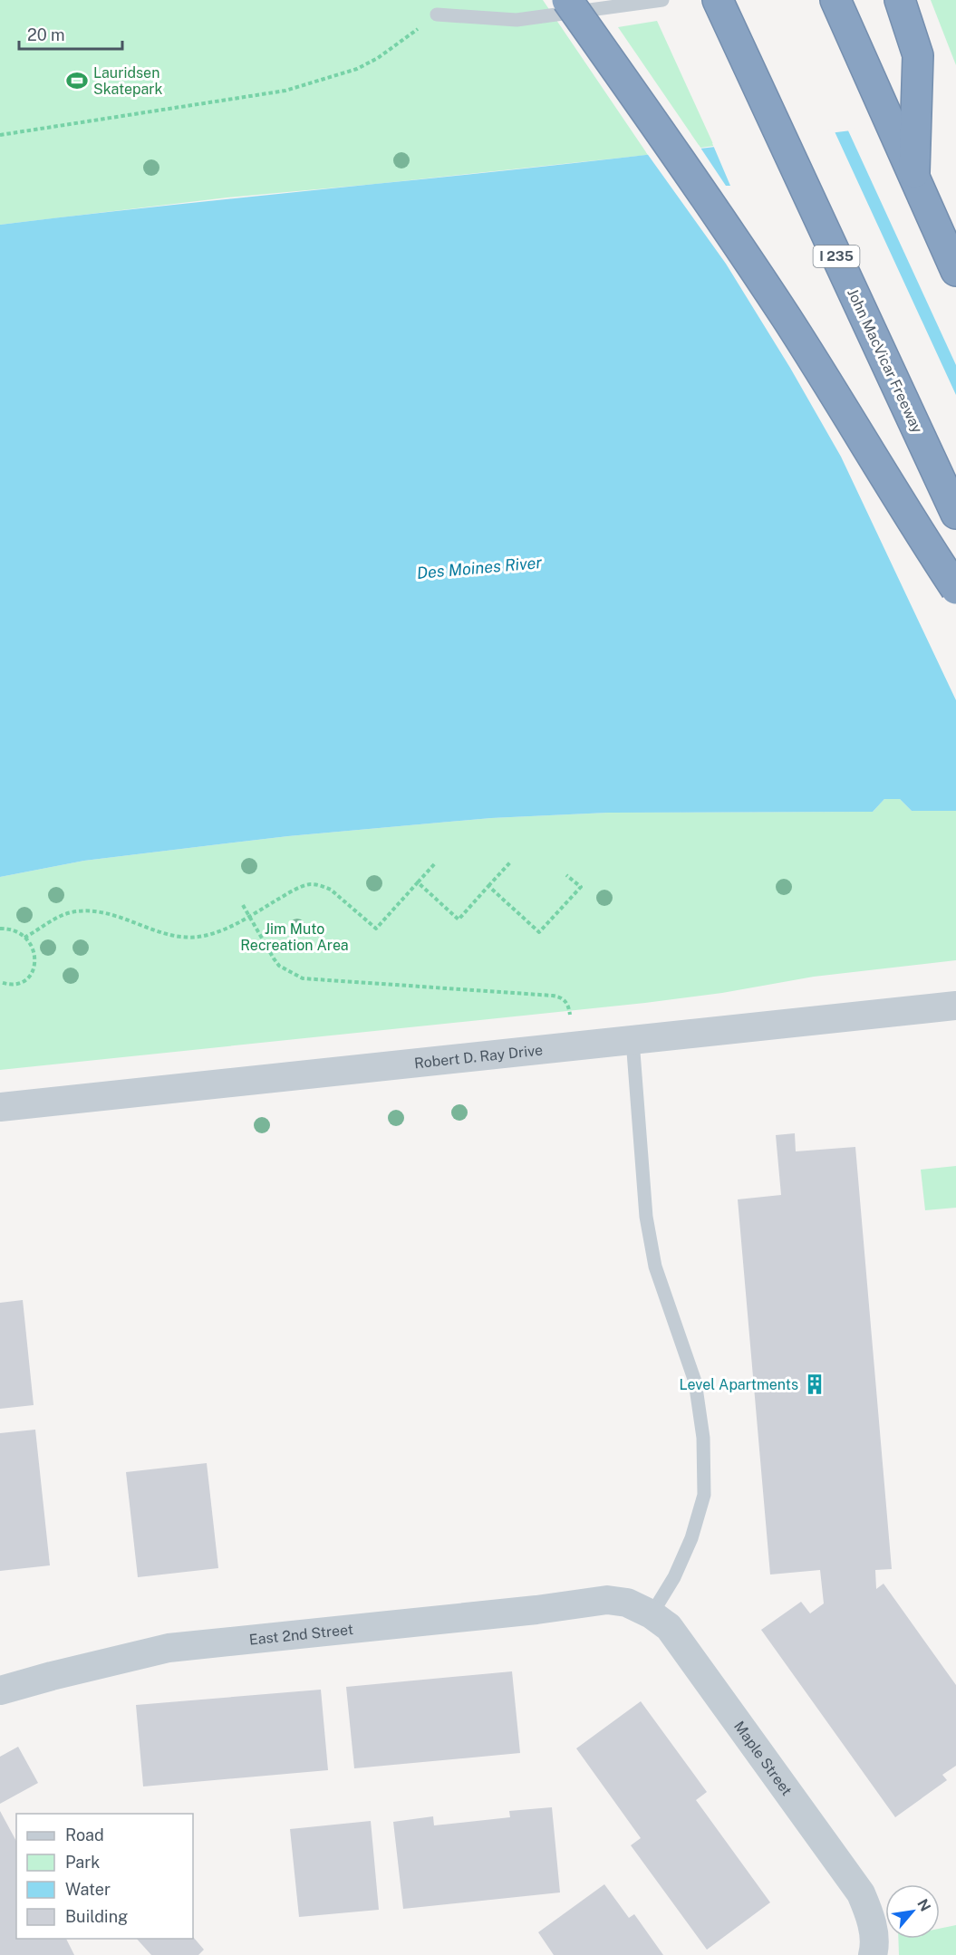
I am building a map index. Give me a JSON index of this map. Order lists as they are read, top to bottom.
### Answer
{
  "streets": {
    "highway": ["I 235", "John MacVicar Freeway"],
    "street": ["Robert D. Ray Drive", "East 2nd Street", "Maple Street"]
  },
  "crossings": [
    ["East 2nd Street", "Maple Street"]
  ],
  "water": ["Des Moines River"],
  "parks": ["Jim Muto Recreation Area"],
  "places": {
    "sports": ["Lauridsen Skatepark"],
    "building": ["Level Apartments"]
  },
  "legend": [
    "Road",
    "Park",
    "Water",
    "Building"
  ],
  "scale_bar": "20 m",
  "north": "top right"
}
